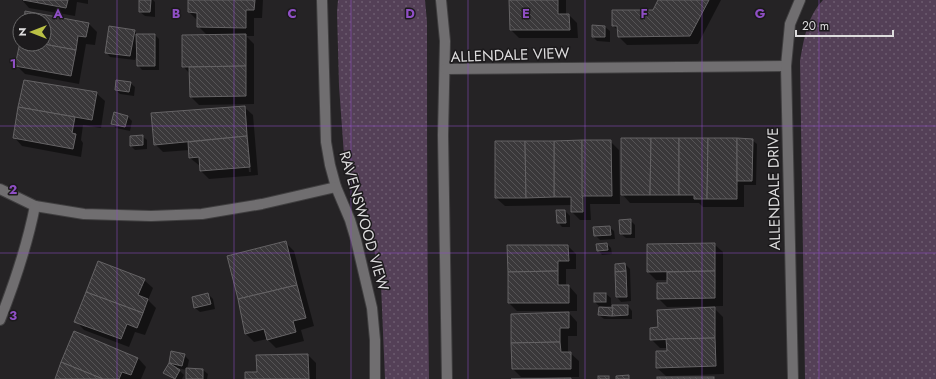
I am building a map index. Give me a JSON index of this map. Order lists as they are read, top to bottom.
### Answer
{
  "streets": {
    "street": ["ALLENDALE VIEW", "ALLENDALE DRIVE", "RAVENSWOOD VIEW"]
  },
  "crossings": [
    ["ALLENDALE VIEW", "ALLENDALE DRIVE"]
  ],
  "scale_bar": "20 m",
  "north": "left",
  "grid": {
    "columns": [
      "A",
      "B",
      "C",
      "D",
      "E",
      "F",
      "G"
    ],
    "rows": ["1", "2", "3"]
  }
}
